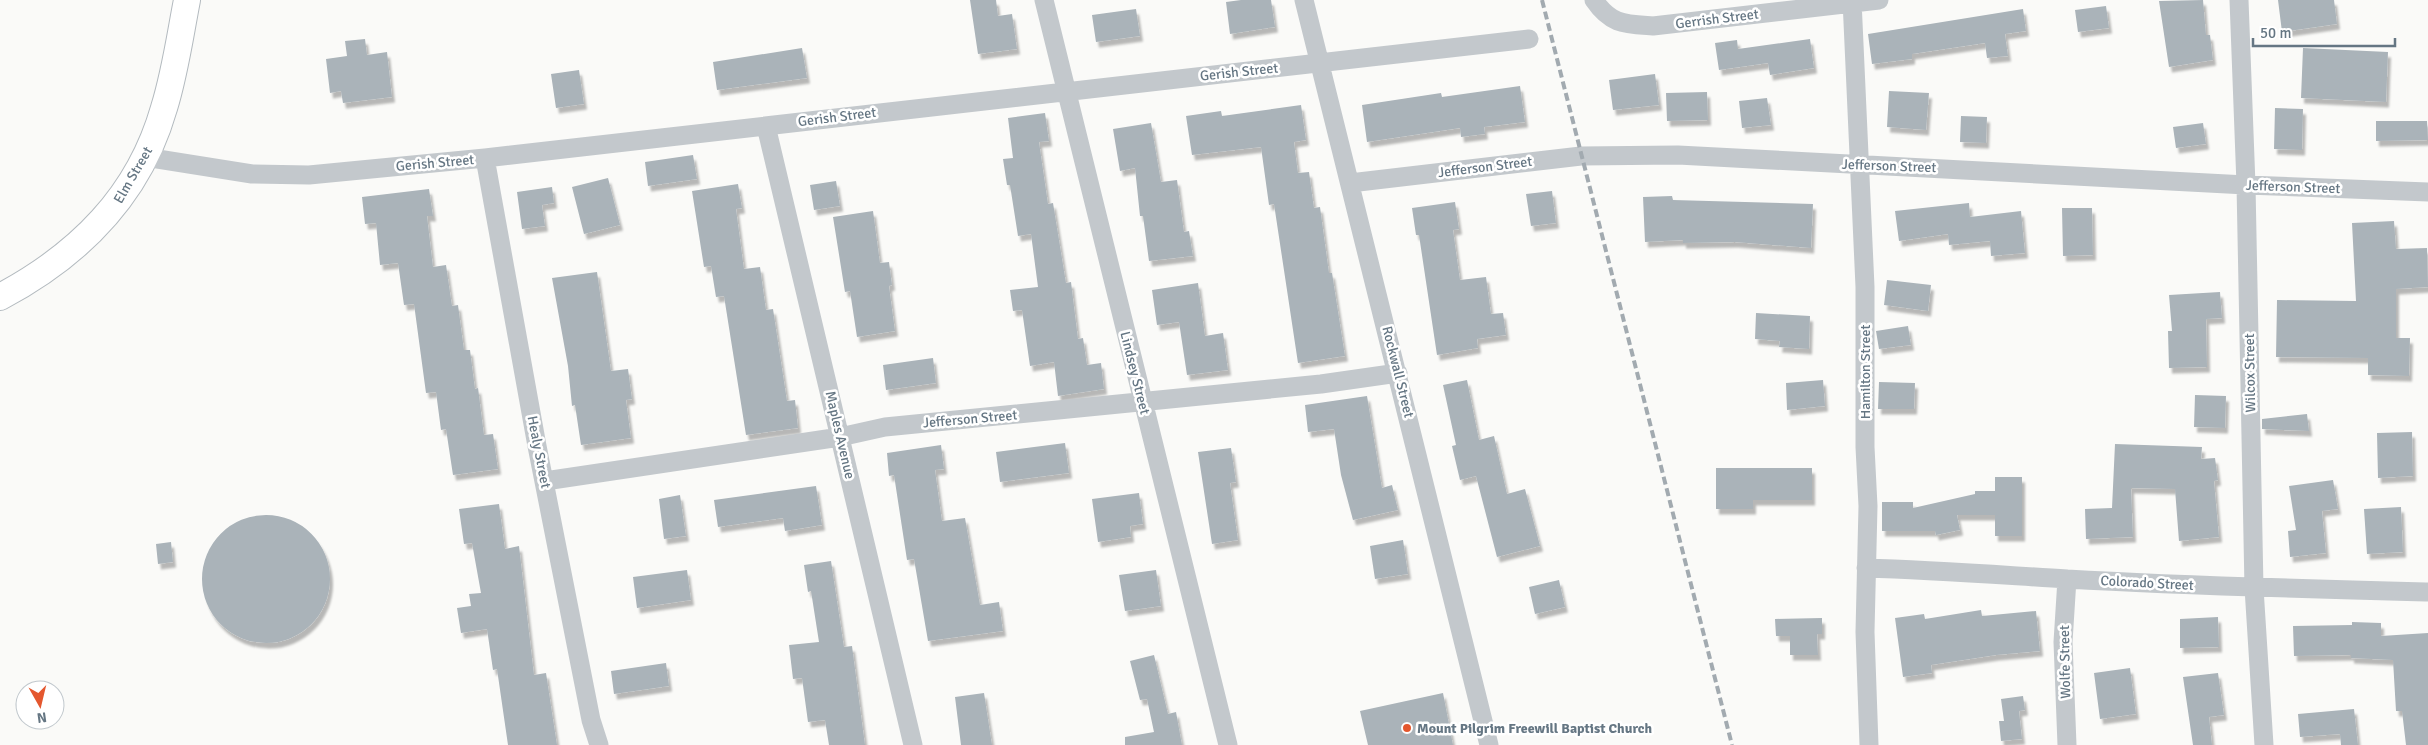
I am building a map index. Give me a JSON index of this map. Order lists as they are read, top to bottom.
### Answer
{
  "streets": {
    "main road": ["Elm Street"],
    "street": [
      "Gerrish Street",
      "Gerish Street",
      "Jefferson Street",
      "Rockwall Street",
      "Hamilton Street",
      "Lindsey Street",
      "Wilcox Street",
      "Maples Avenue",
      "Healy Street",
      "Colorado Street",
      "Wolfe Street"
    ]
  },
  "crossings": [
    ["Gerrish Street", "Hamilton Street"],
    ["Gerish Street", "Elm Street"],
    ["Gerish Street", "Rockwall Street"],
    ["Gerish Street", "Lindsey Street"],
    ["Gerish Street", "Maples Avenue"],
    ["Gerish Street", "Healy Street"],
    ["Jefferson Street", "Rockwall Street"],
    ["Jefferson Street", "Hamilton Street"],
    ["Jefferson Street", "Lindsey Street"],
    ["Jefferson Street", "Wilcox Street"],
    ["Jefferson Street", "Maples Avenue"],
    ["Jefferson Street", "Healy Street"],
    ["Hamilton Street", "Colorado Street"],
    ["Wilcox Street", "Colorado Street"],
    ["Colorado Street", "Wolfe Street"]
  ],
  "places": ["Mount Pilgrim Freewill Baptist Church"],
  "scale_bar": "50 m",
  "north": "bottom"
}
